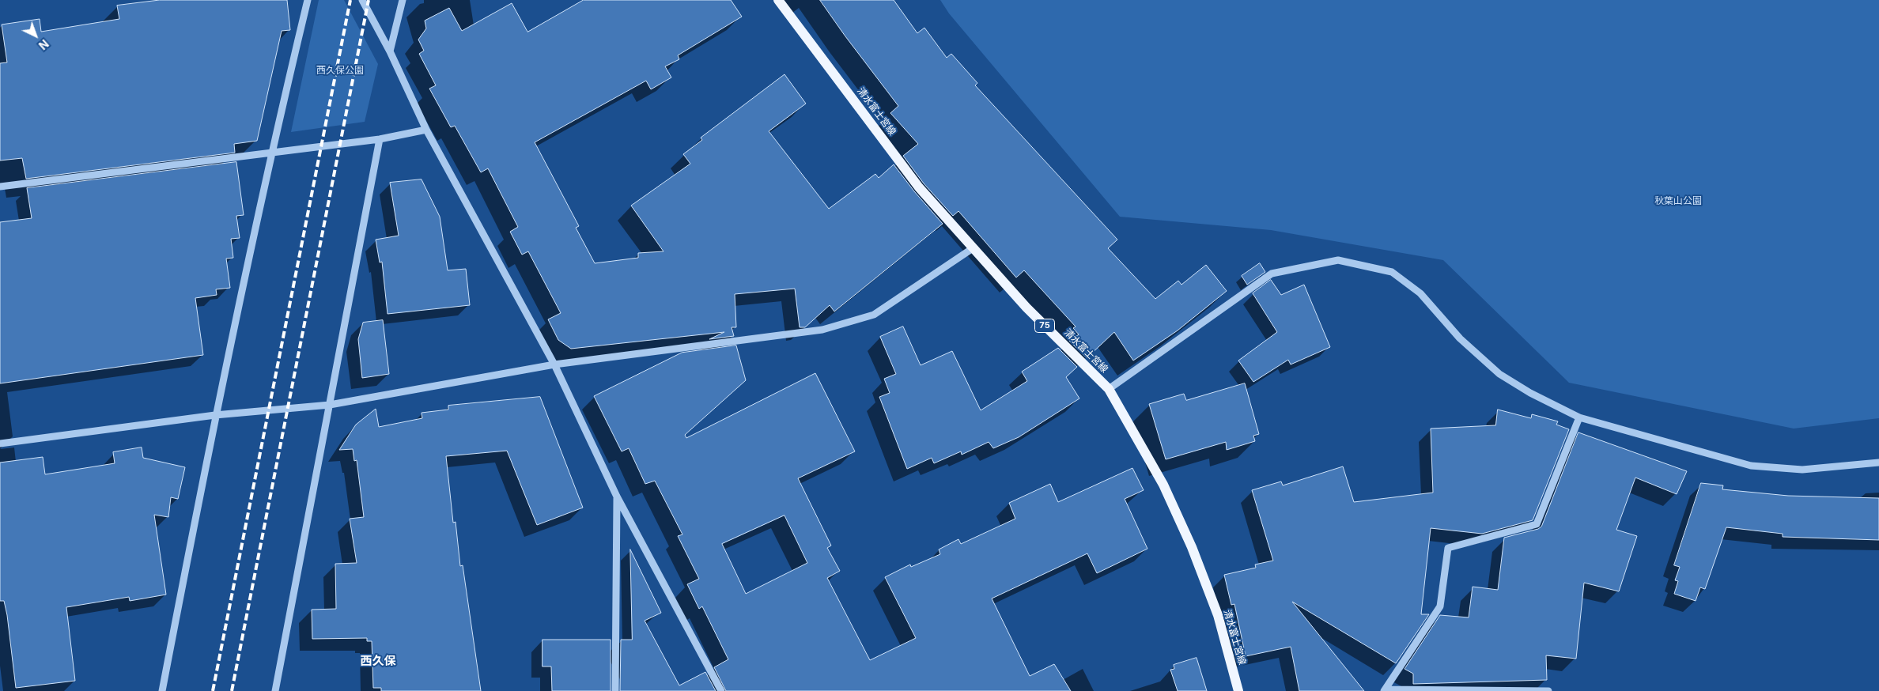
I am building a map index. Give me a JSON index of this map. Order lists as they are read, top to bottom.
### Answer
{
  "streets": {
    "main road": ["清水富士宮線", "75"]
  },
  "districts": ["西久保"],
  "parks": ["西久保公園", "秋葉山公園"],
  "north": "bottom right"
}
